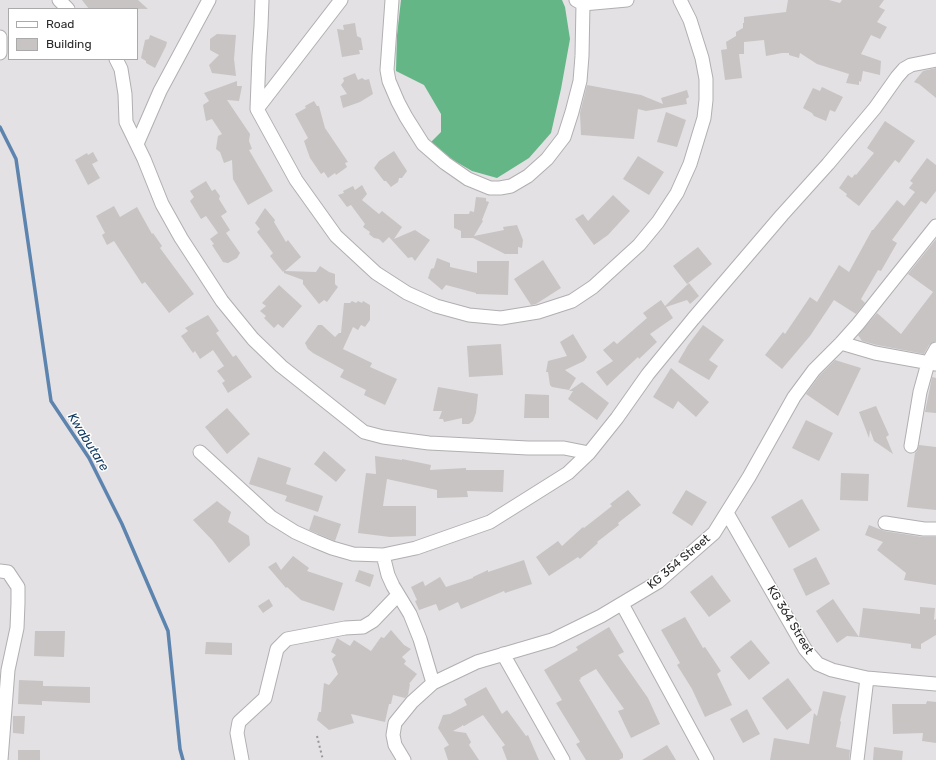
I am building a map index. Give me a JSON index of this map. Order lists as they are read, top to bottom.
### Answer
{
  "streets": {
    "street": ["KG 354 Street", "KG 364 Street"]
  },
  "crossings": [
    ["KG 354 Street", "KG 364 Street"]
  ],
  "water": ["Kwabutare"],
  "legend": ["Road", "Building"]
}
